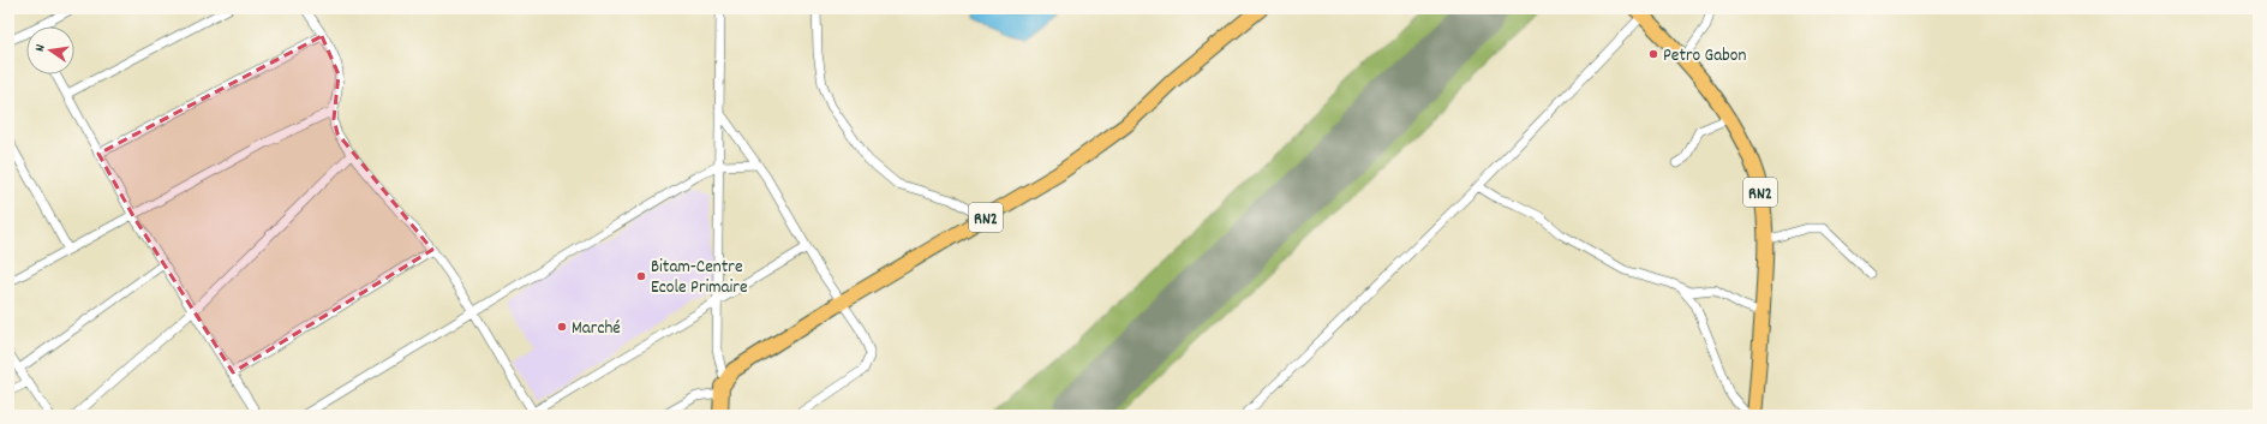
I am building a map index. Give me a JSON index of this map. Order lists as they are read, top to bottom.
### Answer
{
  "streets": {
    "highway": ["RN2"]
  },
  "places": ["Petro Gabon", "Bitam-Centre Ecole Primaire", "Marché"],
  "north": "left"
}
